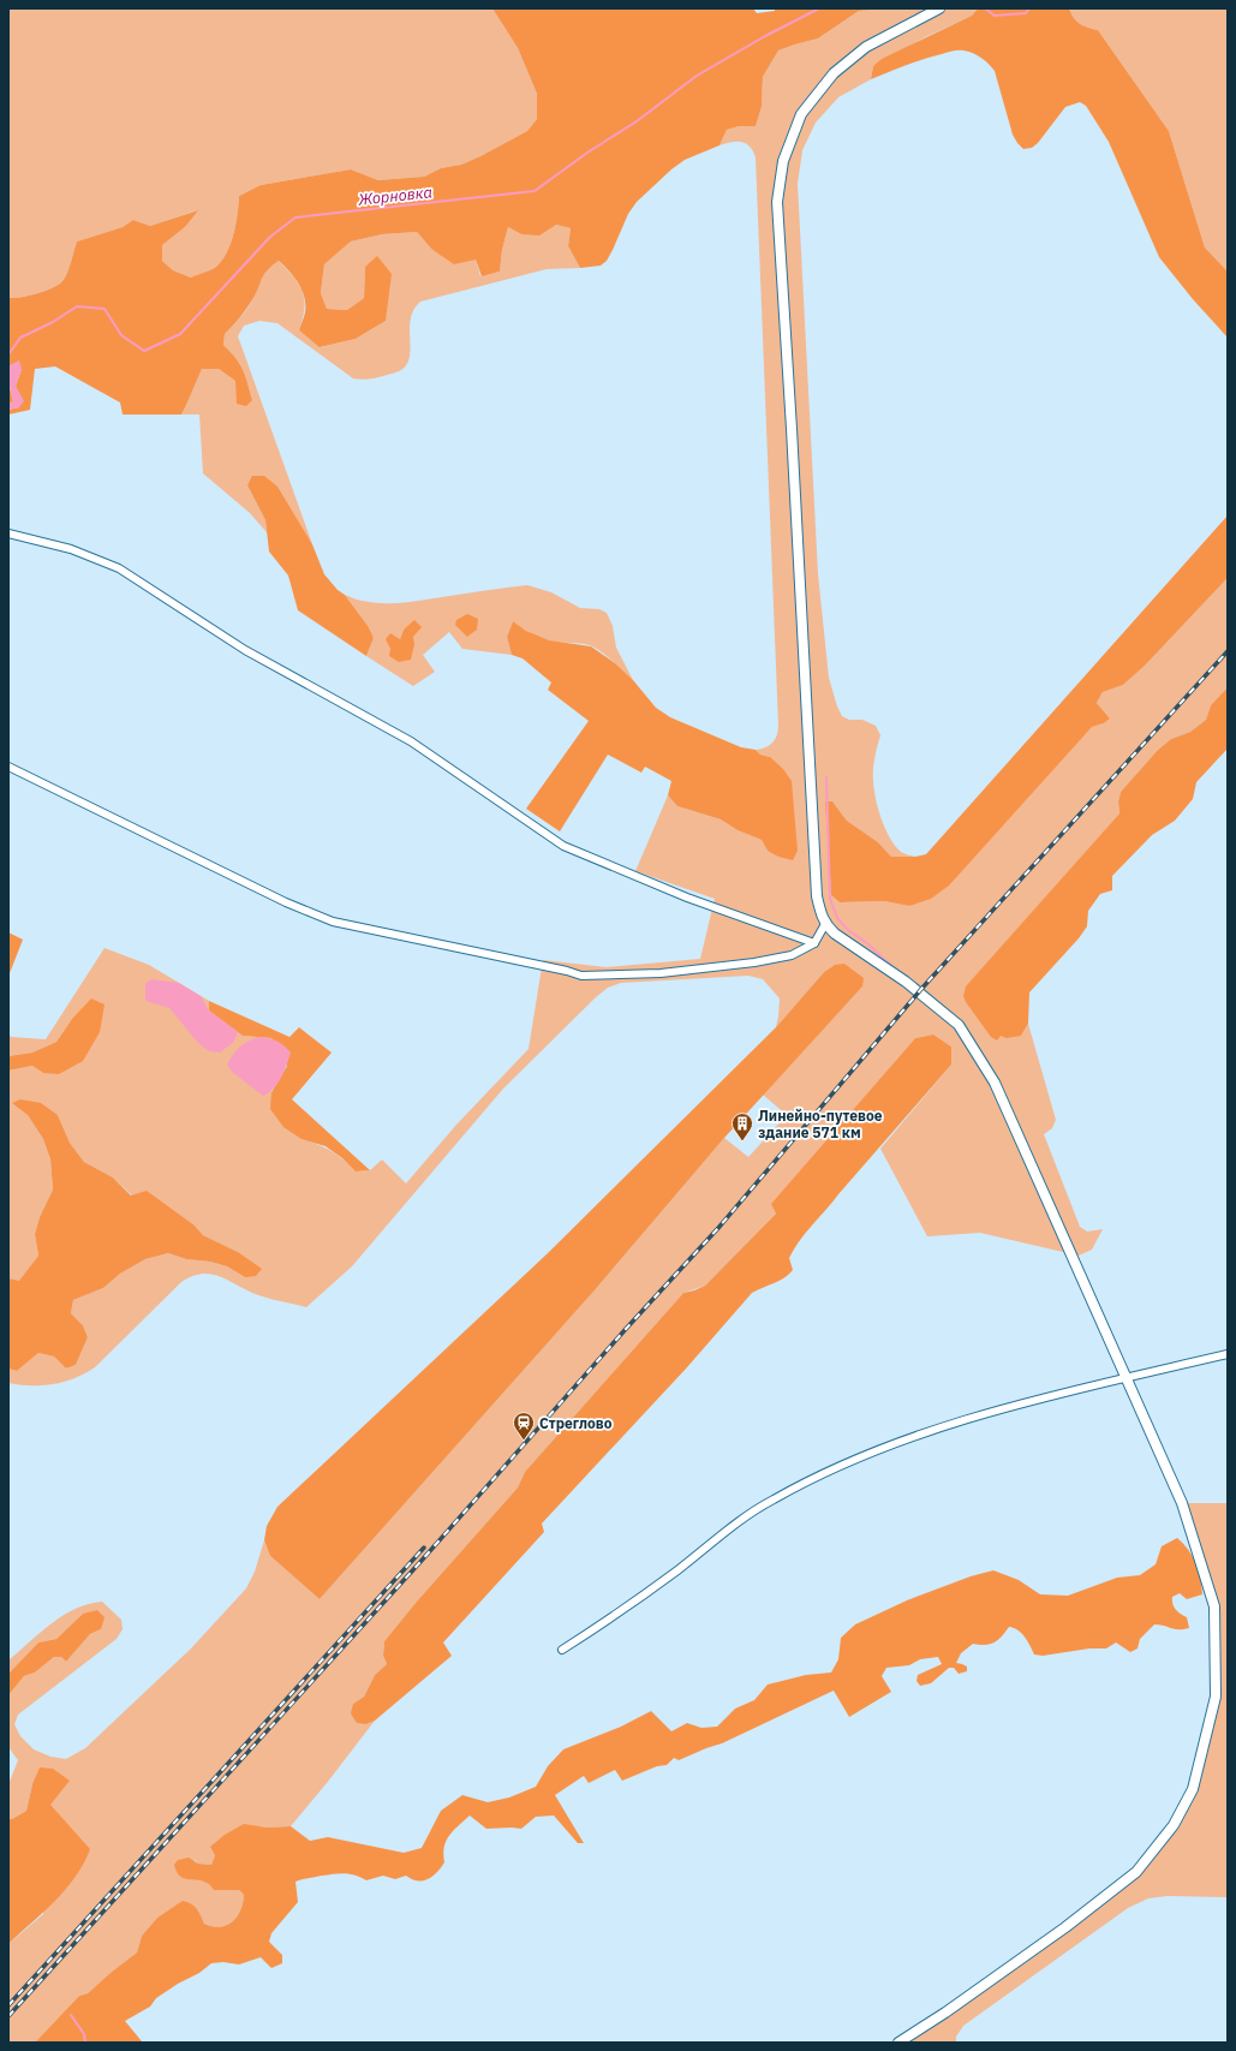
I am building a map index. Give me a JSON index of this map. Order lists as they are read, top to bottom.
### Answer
{
  "water": ["Жорновка"],
  "places": {
    "building": ["Линейно-путевое здание 571 км"],
    "station": ["Стреглово"]
  }
}
